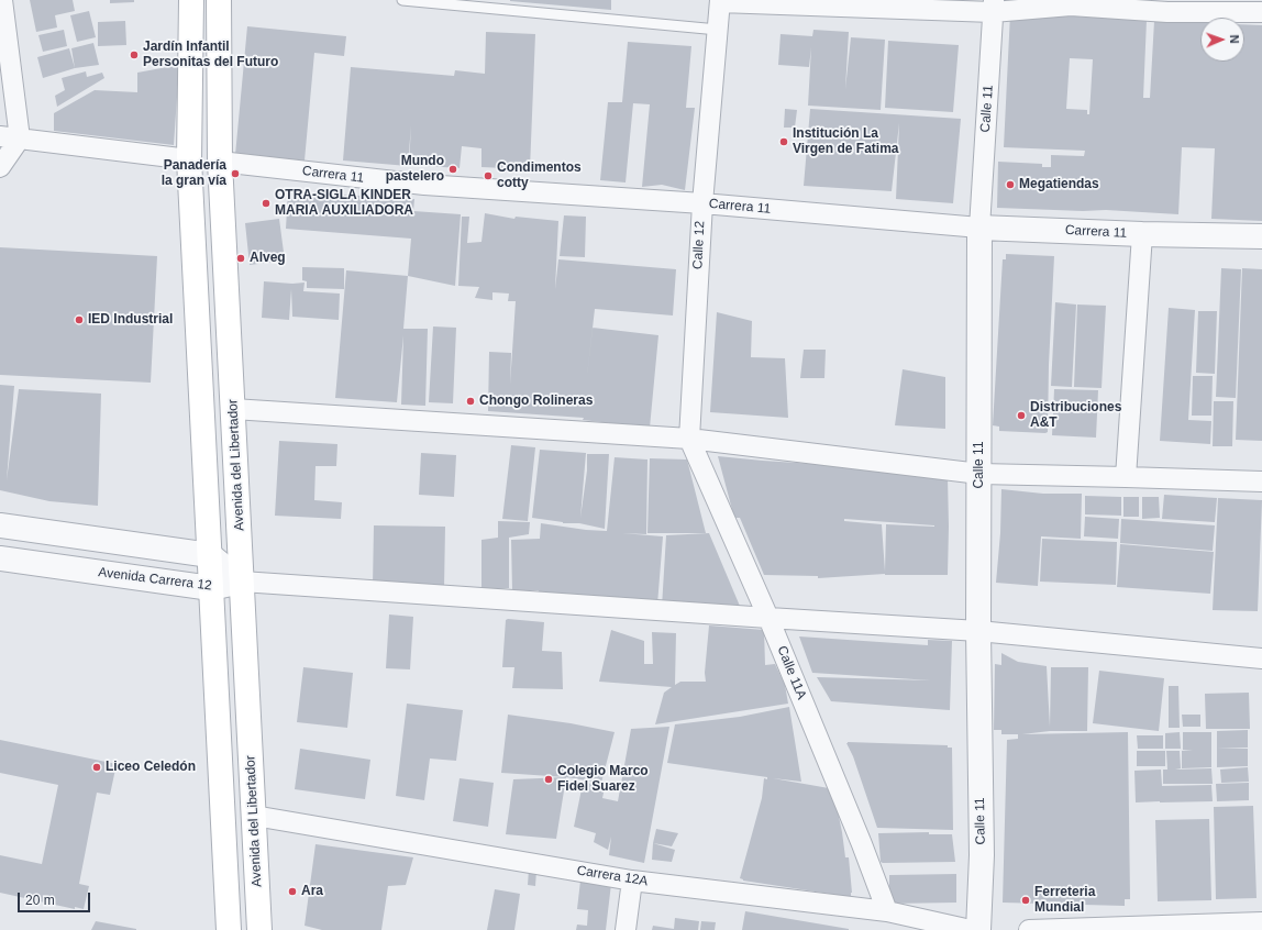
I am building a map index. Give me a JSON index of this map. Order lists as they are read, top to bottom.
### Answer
{
  "streets": {
    "main road": ["Avenida del Libertador"],
    "street": [
      "Calle 11",
      "Carrera 11",
      "Calle 12",
      "Avenida Carrera 12",
      "Calle 11A",
      "Carrera 12A"
    ]
  },
  "crossings": [
    ["Calle 11", "Carrera 11"],
    ["Carrera 11", "Calle 12"],
    ["Carrera 11", "Avenida del Libertador"],
    ["Calle 12", "Calle 11A"],
    ["Avenida del Libertador", "Avenida Carrera 12"],
    ["Avenida del Libertador", "Carrera 12A"],
    ["Calle 11A", "Carrera 12A"]
  ],
  "places": [
    "Jardín Infantil Personitas del Futuro",
    "Institución La Virgen de Fatima",
    "Mundo pastelero",
    "Panadería la gran vía",
    "Condimentos cotty",
    "Megatiendas",
    "OTRA-SIGLA KINDER MARIA AUXILIADORA",
    "Alveg",
    "IED Industrial",
    "Chongo Rolineras",
    "Distribuciones A&T",
    "Liceo Celedón",
    "Colegio Marco Fidel Suarez",
    "Ara",
    "Ferreteria Mundial"
  ],
  "scale_bar": "20 m",
  "north": "right"
}
